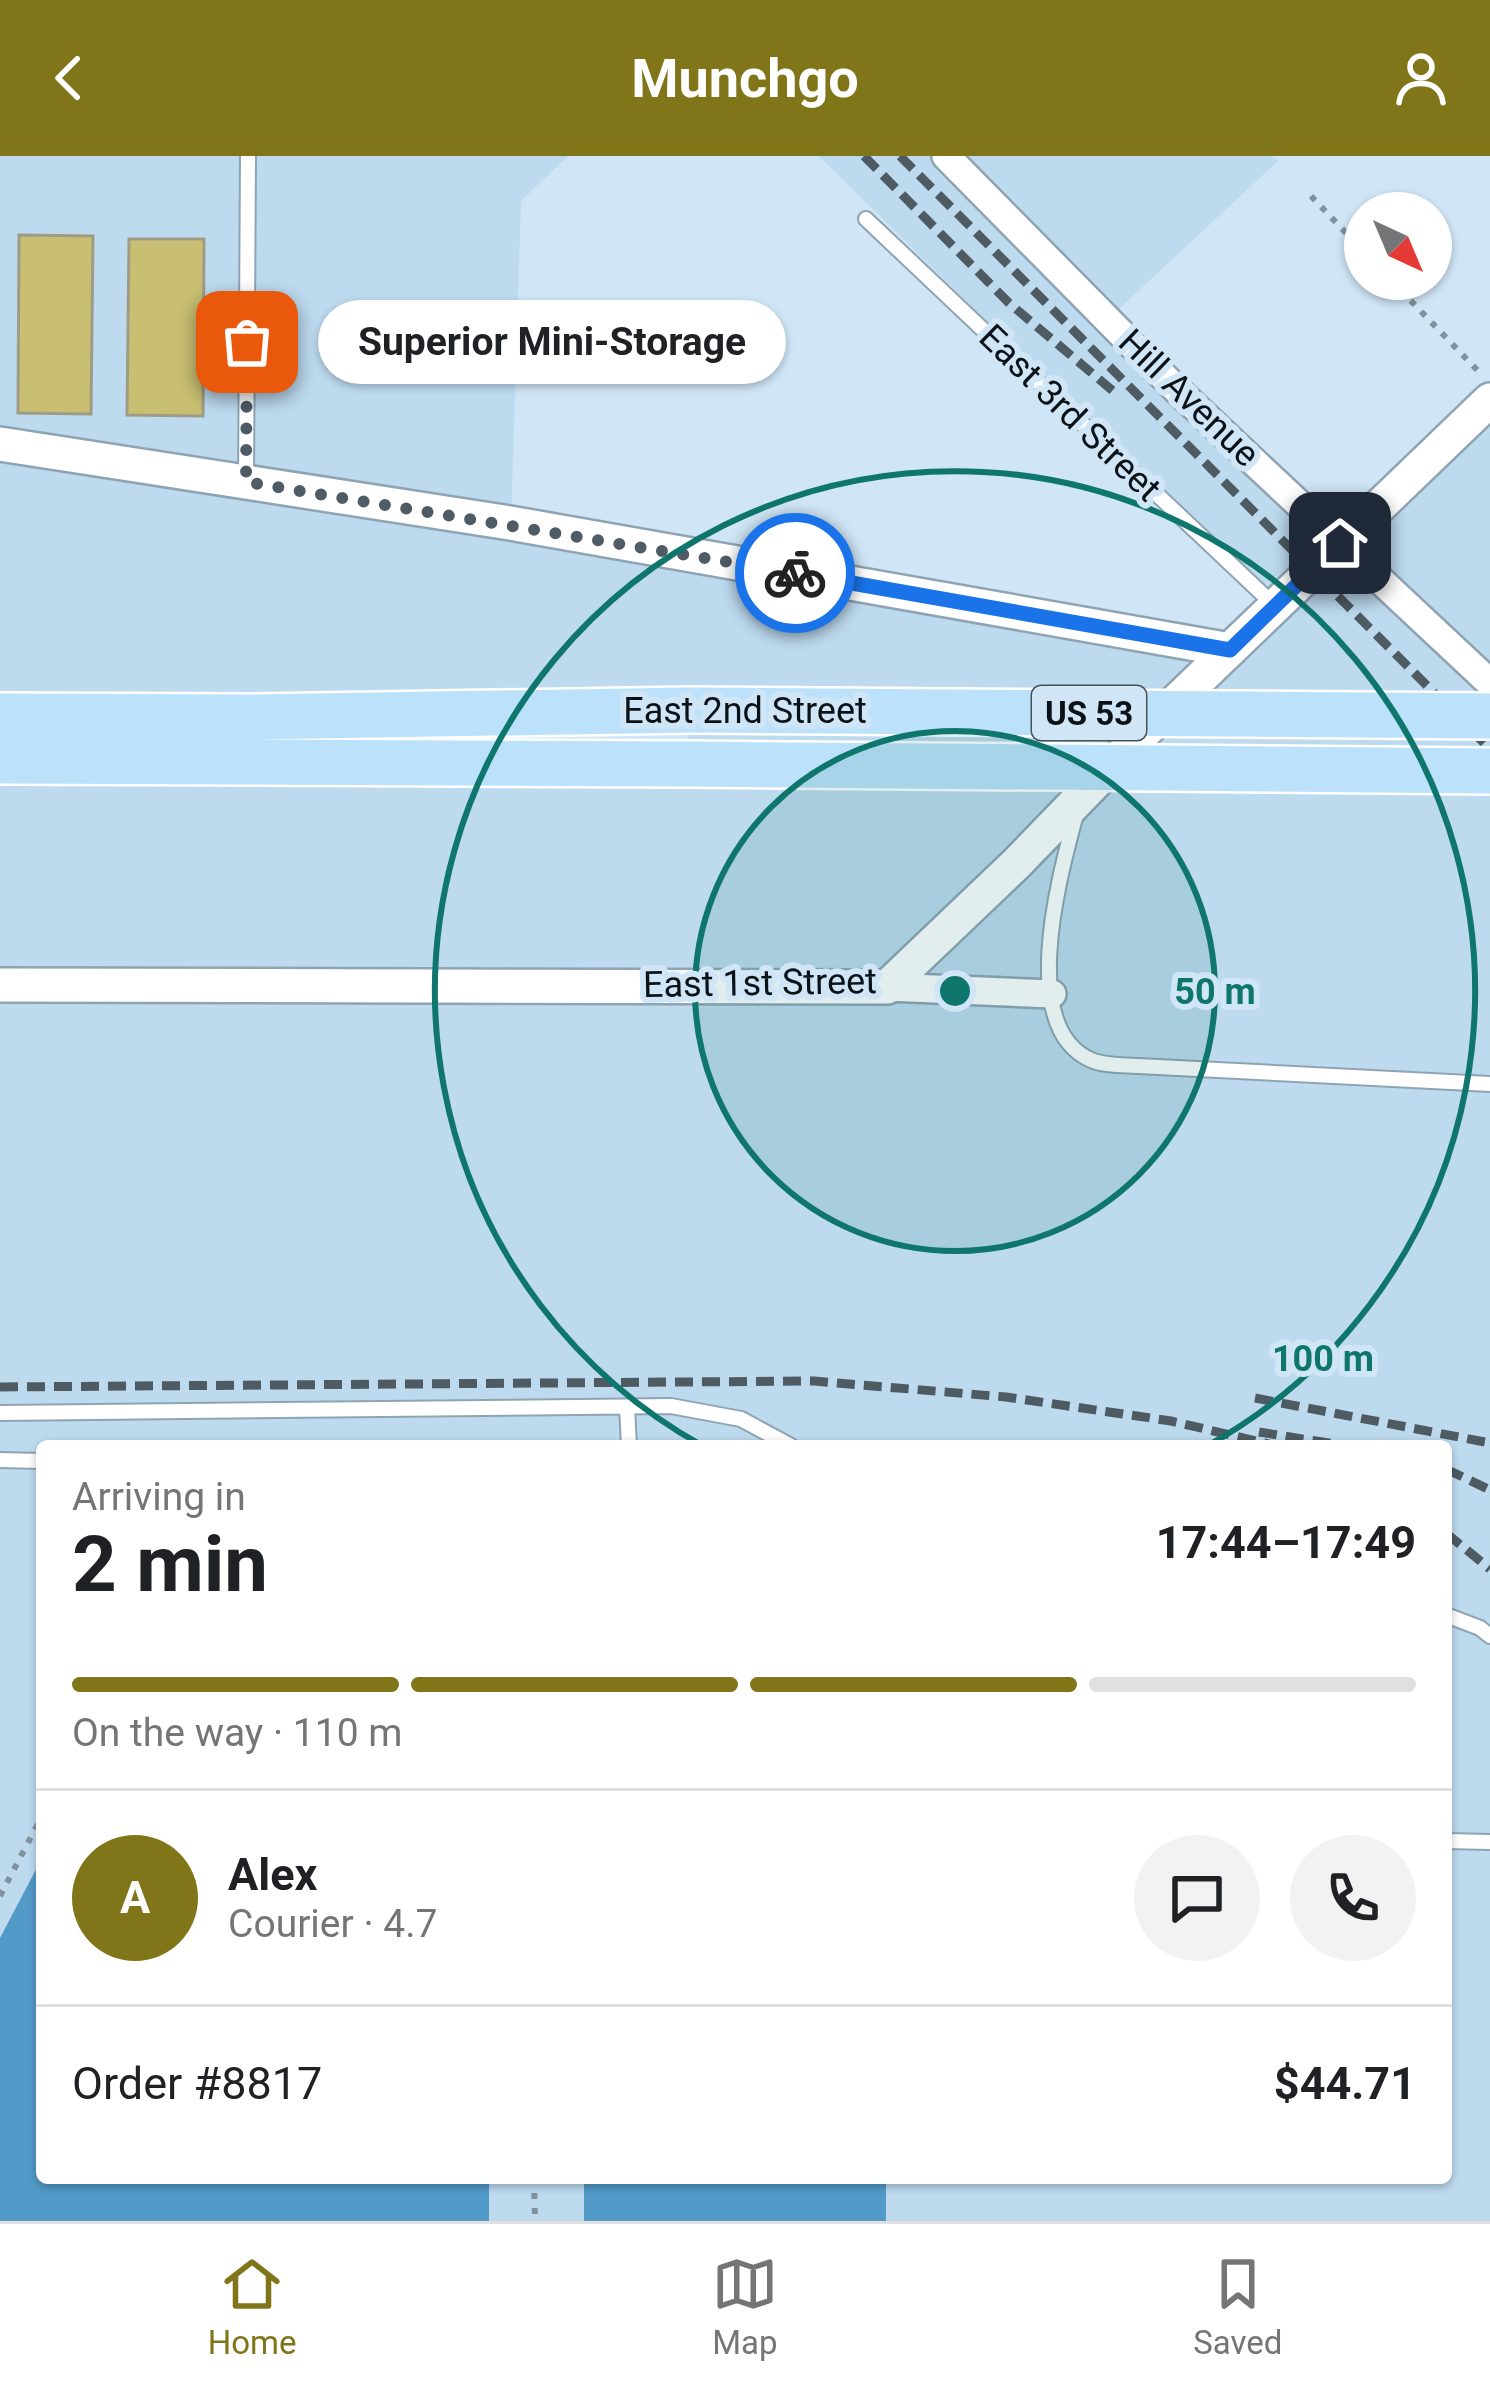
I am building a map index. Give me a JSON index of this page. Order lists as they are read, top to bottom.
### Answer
{
  "streets": {
    "highway": ["East 2nd Street", "US 53"],
    "street": ["Hill Avenue", "East 1st Street"],
    "lane": ["East 3rd Street"]
  },
  "crossings": [
    ["Hill Avenue", "East 1st Street"],
    ["East 3rd Street", "East 1st Street"]
  ],
  "places": ["Superior Mini-Storage"],
  "north": "bottom right",
  "page": {
    "header": "Munchgo",
    "bubble": "Superior Mini-Storage",
    "heading": ["2 min", "Arriving in", "17:44–17:49"],
    "panel": [
      "Alex",
      "Courier · 4.7",
      "Order #8817",
      "$44.71"
    ],
    "bar": "On the way · 110 m",
    "round": "A",
    "tabs": ["Home", "Map", "Saved"]
  },
  "rings": ["50 m", "100 m"]
}
